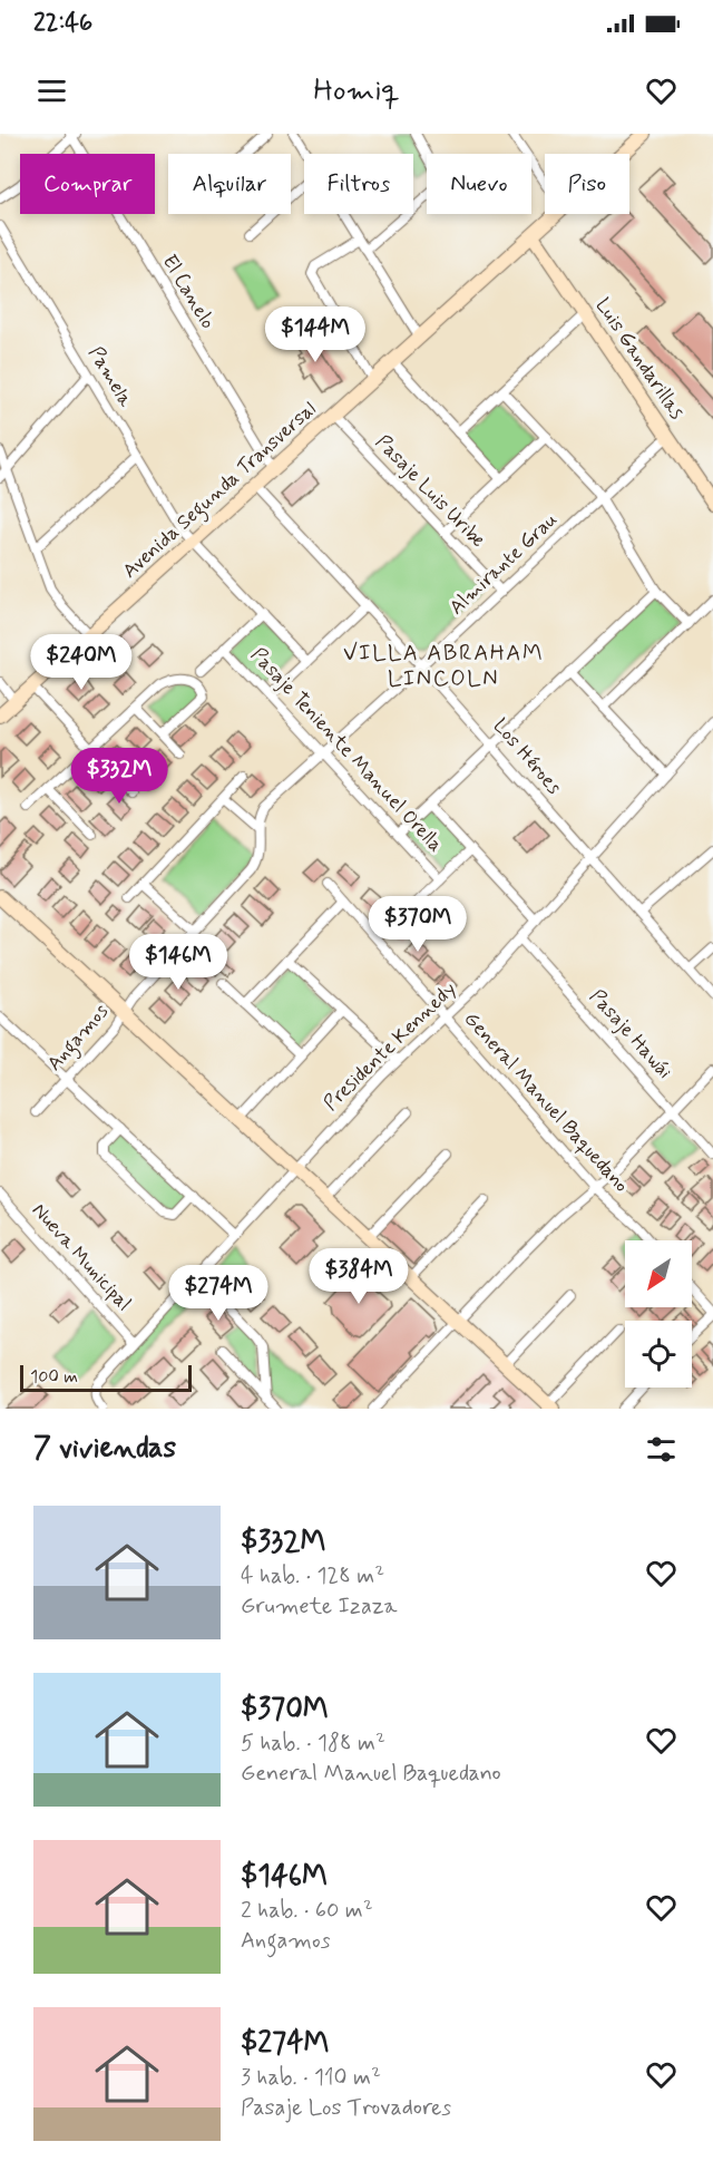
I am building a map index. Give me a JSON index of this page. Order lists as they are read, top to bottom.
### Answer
{
  "streets": {
    "street": [
      "El Canelo",
      "Luis Gandarillas",
      "Pamela",
      "Avenida Segunda Transversal",
      "Pasaje Luis Uribe",
      "Almirante Grau",
      "Pasaje Teniente Manuel Orella",
      "Los Héroes",
      "Pasaje Hawái",
      "Angamos",
      "Presidente Kennedy",
      "General Manuel Baquedano",
      "Nueva Municipal"
    ]
  },
  "crossings": [
    ["El Canelo", "Avenida Segunda Transversal"],
    ["Luis Gandarillas", "Avenida Segunda Transversal"],
    ["Luis Gandarillas", "Almirante Grau"],
    ["Pamela", "Avenida Segunda Transversal"],
    ["Avenida Segunda Transversal", "Pasaje Luis Uribe"],
    ["Avenida Segunda Transversal", "Los Héroes"],
    ["Pasaje Luis Uribe", "Almirante Grau"],
    ["Almirante Grau", "Pasaje Teniente Manuel Orella"],
    ["Almirante Grau", "Los Héroes"],
    ["Almirante Grau", "Angamos"],
    ["Los Héroes", "Presidente Kennedy"],
    ["Pasaje Hawái", "Presidente Kennedy"],
    ["Presidente Kennedy", "General Manuel Baquedano"],
    ["Presidente Kennedy", "Nueva Municipal"]
  ],
  "districts": ["VILLA ABRAHAM LINCOLN"],
  "scale_bar": "100 m",
  "north": "bottom left",
  "page": {
    "status": "22:46",
    "header": "Homiq",
    "chip": [
      "Comprar",
      "Alquilar",
      "Filtros",
      "Nuevo",
      "Piso"
    ],
    "price": [
      "$144M",
      "$240M",
      "$332M",
      "$370M",
      "$146M",
      "$384M",
      "$274M"
    ],
    "scale": "100 m",
    "heading": "7 viviendas",
    "list": [
      {
        "name": "$332M",
        "note": "4 hab. · 128 m² · Grumete Izaza"
      },
      {
        "name": "$370M",
        "note": "5 hab. · 188 m² · General Manuel Baquedano"
      },
      {
        "name": "$146M",
        "note": "2 hab. · 60 m² · Angamos"
      },
      {
        "name": "$274M",
        "note": "3 hab. · 110 m² · Pasaje Los Trovadores"
      }
    ]
  }
}
